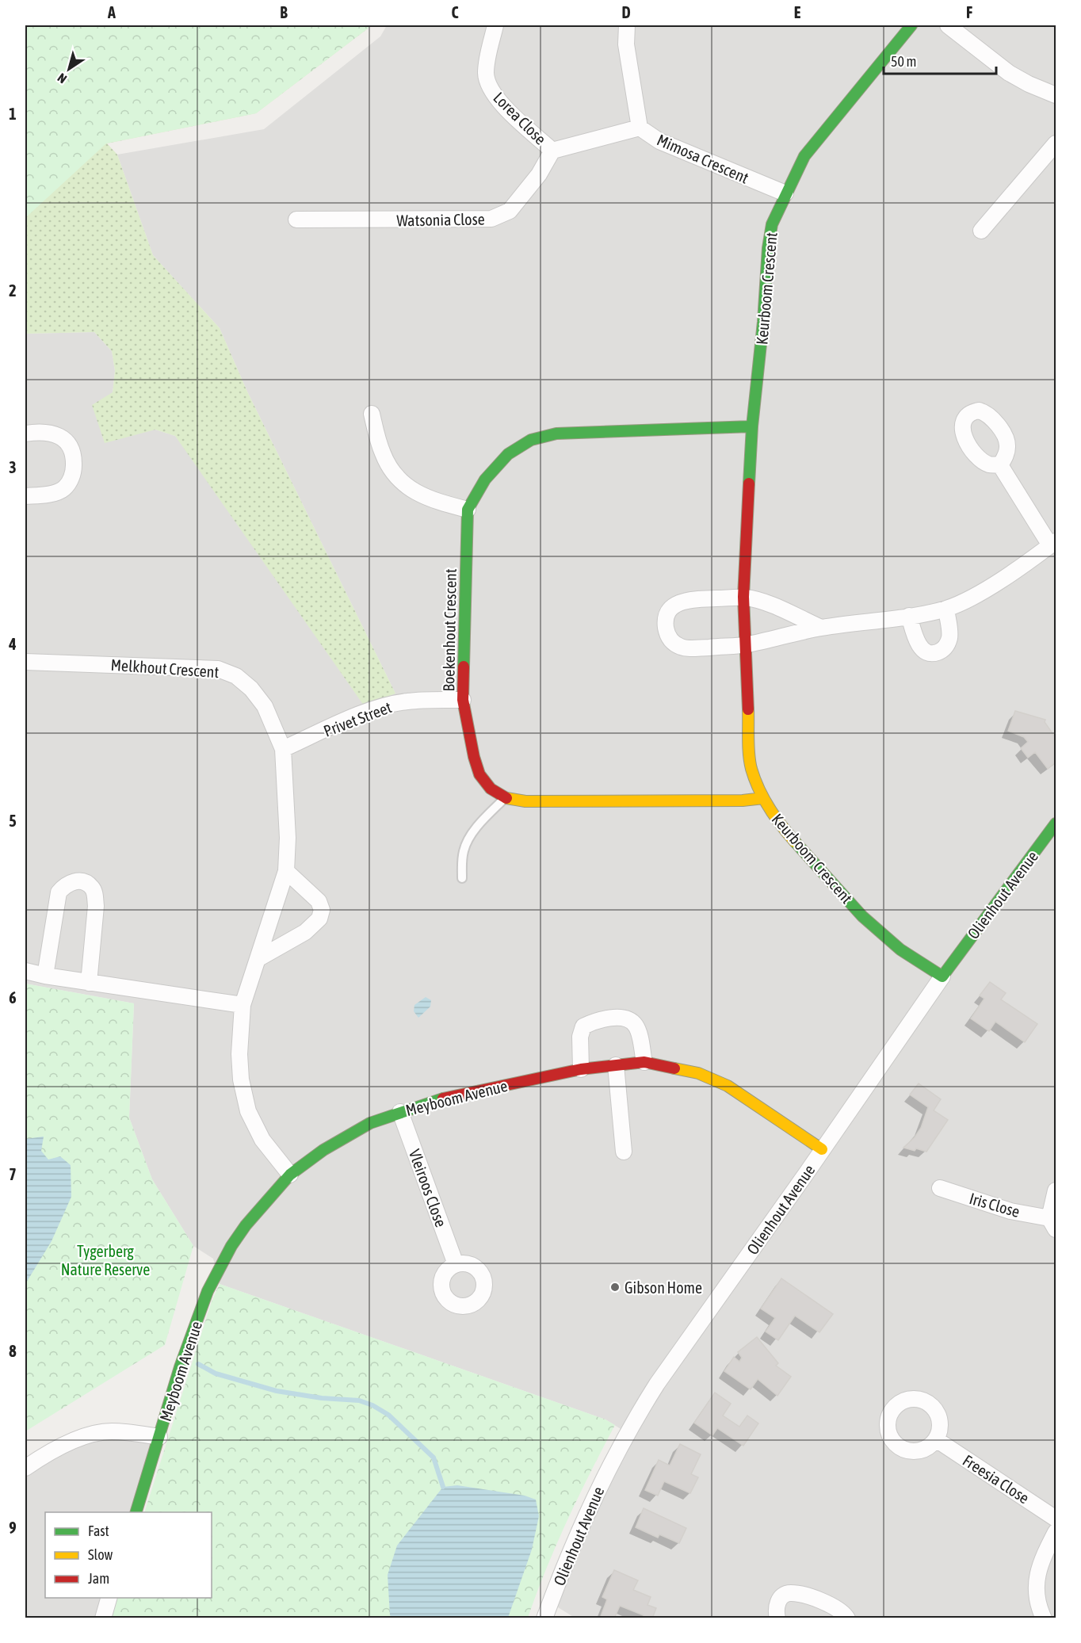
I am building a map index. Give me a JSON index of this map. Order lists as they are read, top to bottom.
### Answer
{
  "streets": {
    "street": [
      "Lorea Close",
      "Mimosa Crescent",
      "Watsonia Close",
      "Keurboom Crescent",
      "Boekenhout Crescent",
      "Melkhout Crescent",
      "Privet Street",
      "Olienhout Avenue",
      "Meyboom Avenue",
      "Vleiroos Close",
      "Iris Close",
      "Freesia Close"
    ]
  },
  "crossings": [
    ["Lorea Close", "Mimosa Crescent"],
    ["Lorea Close", "Watsonia Close"],
    ["Mimosa Crescent", "Keurboom Crescent"],
    ["Keurboom Crescent", "Boekenhout Crescent"],
    ["Keurboom Crescent", "Olienhout Avenue"],
    ["Boekenhout Crescent", "Privet Street"],
    ["Melkhout Crescent", "Privet Street"],
    ["Melkhout Crescent", "Meyboom Avenue"],
    ["Olienhout Avenue", "Meyboom Avenue"],
    ["Meyboom Avenue", "Vleiroos Close"]
  ],
  "parks": ["Tygerberg Nature Reserve"],
  "places": ["Gibson Home"],
  "legend": ["Fast", "Slow", "Jam"],
  "scale_bar": "50 m",
  "north": "bottom left",
  "grid": {
    "columns": [
      "A",
      "B",
      "C",
      "D",
      "E",
      "F"
    ],
    "rows": [
      "1",
      "2",
      "3",
      "4",
      "5",
      "6",
      "7",
      "8",
      "9"
    ]
  }
}
